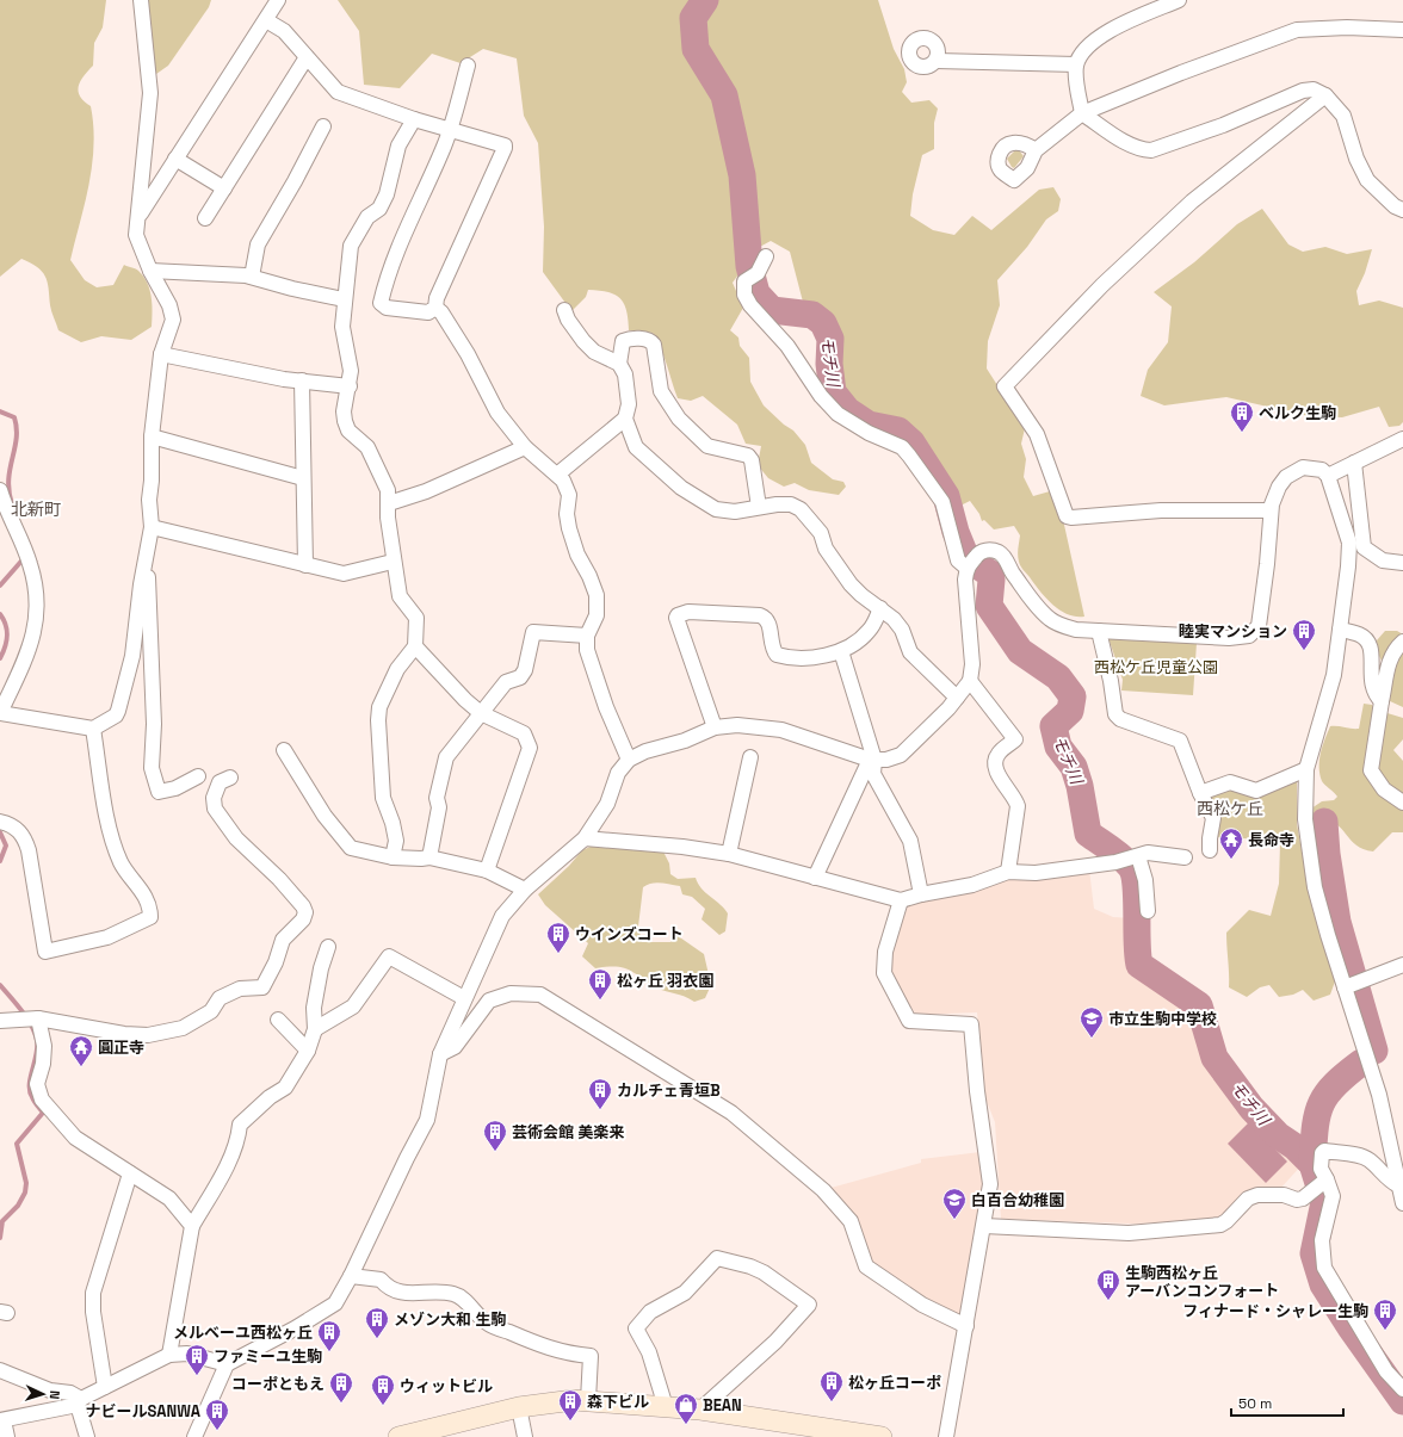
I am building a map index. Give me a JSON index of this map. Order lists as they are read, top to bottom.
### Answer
{
  "districts": ["北新町", "西松ケ丘"],
  "water": ["モチ川"],
  "parks": ["西松ケ丘児童公園"],
  "places": {
    "building": [
      "ベルク生駒",
      "睦実マンション",
      "ウインズコート",
      "松ヶ丘 羽衣園",
      "カルチェ青垣B",
      "芸術会館 美楽来",
      "生駒西松ヶ丘 アーバンコンフォート",
      "フィナード・シャレー生駒",
      "メゾン大和 生駒",
      "メルベーユ西松ヶ丘",
      "ファミーユ生駒",
      "松ヶ丘コーポ",
      "コーポともえ",
      "ウィットビル",
      "森下ビル",
      "ナビールSANWA"
    ],
    "temple": ["長命寺", "圓正寺"],
    "school or university": ["市立生駒中学校", "白百合幼稚園"],
    "shop": ["BEAN"]
  },
  "scale_bar": "50 m",
  "north": "right"
}
